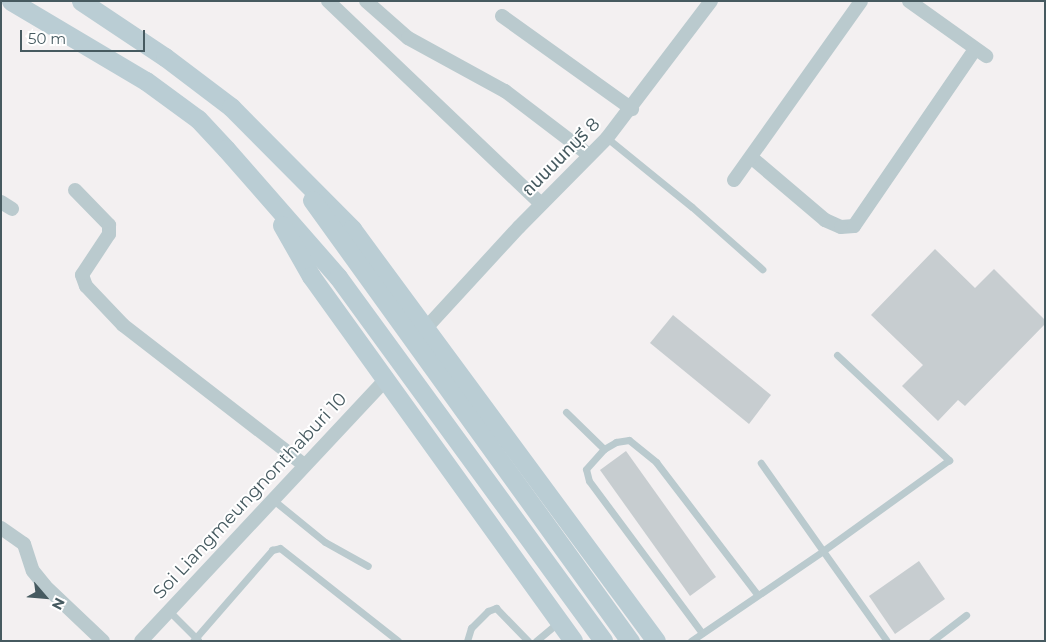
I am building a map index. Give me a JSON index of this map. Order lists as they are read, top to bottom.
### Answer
{
  "streets": {
    "street": ["ถนนนนทบุรี 8", "Soi Liangmeungnonthaburi 10"]
  },
  "scale_bar": "50 m",
  "north": "bottom right"
}
